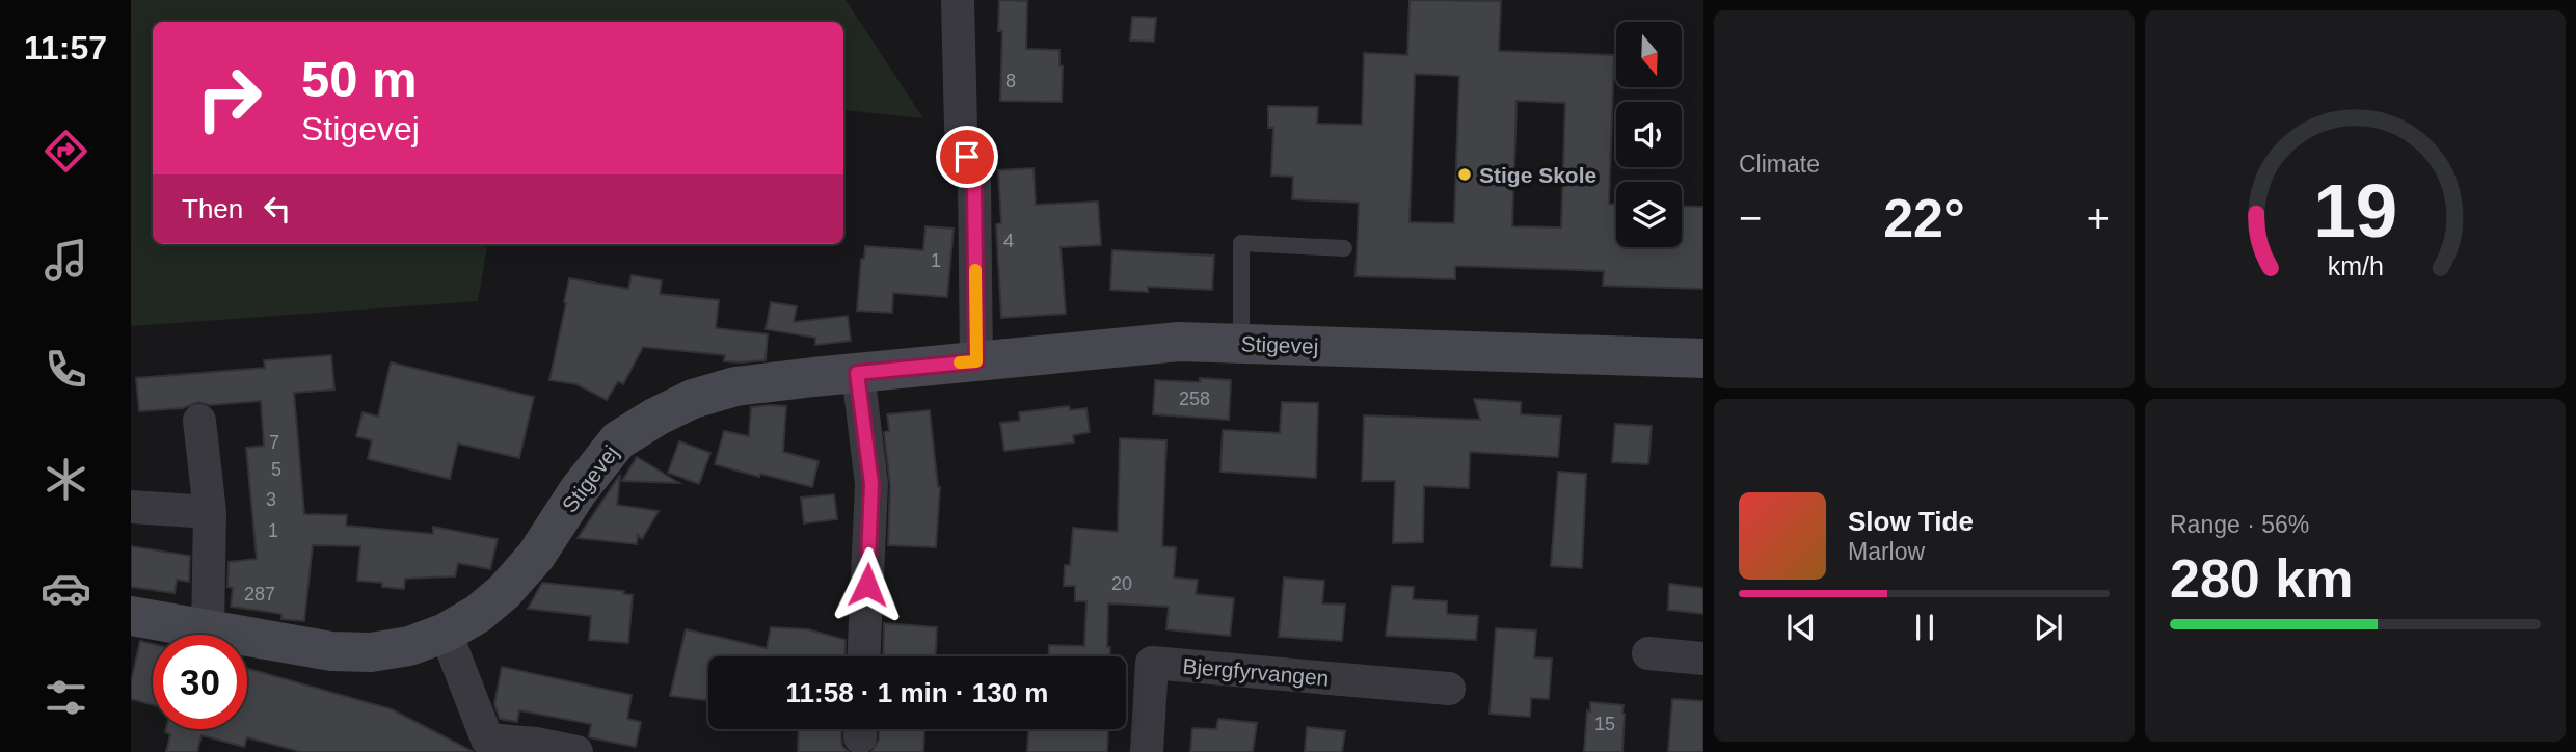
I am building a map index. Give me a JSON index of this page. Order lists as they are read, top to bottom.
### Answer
{
  "streets": {
    "street": ["Stigevej", "Bjergfyrvangen"]
  },
  "places": ["Stige Skole"],
  "house_numbers": [
    "8",
    "4",
    "1",
    "258",
    "7",
    "5",
    "3",
    "1",
    "20",
    "287",
    "15"
  ],
  "north": "bottom",
  "page": {
    "tabs": "11:57",
    "tile": [
      "Climate",
      ["Range · 56%", "280 km"]
    ],
    "turn": ["50 m", "Stigevej"],
    "then": "Then",
    "heat": ["−", "22°", "+"],
    "song": ["Slow Tide", "Marlow"],
    "limit": "30",
    "trip": "11:58 · 1 min · 130 m",
    "gauge": ["19", "km/h"]
  }
}
